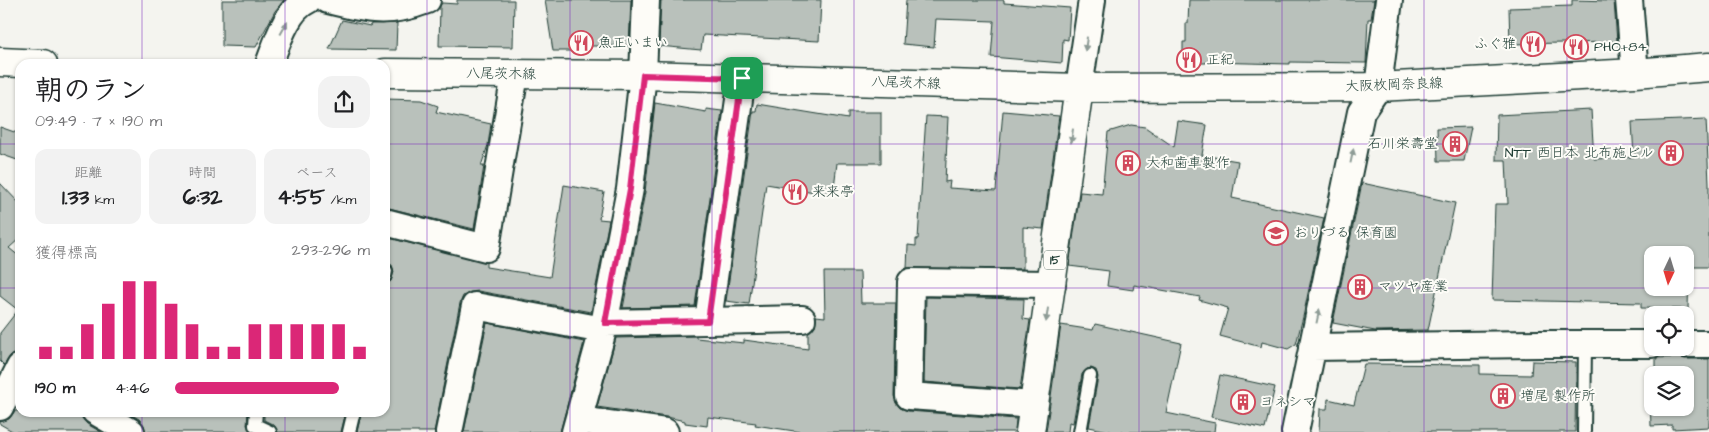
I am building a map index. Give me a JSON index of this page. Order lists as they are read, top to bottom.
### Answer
{
  "streets": {
    "main road": ["八尾茨木線", "大阪枚岡奈良線", "15"]
  },
  "crossings": [
    ["八尾茨木線", "大阪枚岡奈良線"],
    ["八尾茨木線", "15"],
    ["大阪枚岡奈良線", "15"]
  ],
  "places": {
    "restaurant": [
      "魚正いまい",
      "ふぐ雅",
      "PHO+84",
      "正紀",
      "来来亭"
    ],
    "building": [
      "石川栄壽堂",
      "NTT 西日本 北布施ビル",
      "大和歯車製作",
      "マツヤ産業",
      "増尾 製作所",
      "ヨネシマ"
    ],
    "school or university": ["おりづる 保育園"]
  },
  "north": "bottom",
  "page": {
    "heading": ["朝のラン", "09:49 · 7 × 190 m"],
    "stats": [
      ["距離", "1.33 km"],
      ["時間", "6:32"],
      ["ペース", "4:55 /km"]
    ],
    "chart": ["獲得標高", "293–296 m"],
    "list": [
      {
        "name": "190 m",
        "note": "4:46"
      }
    ]
  }
}
